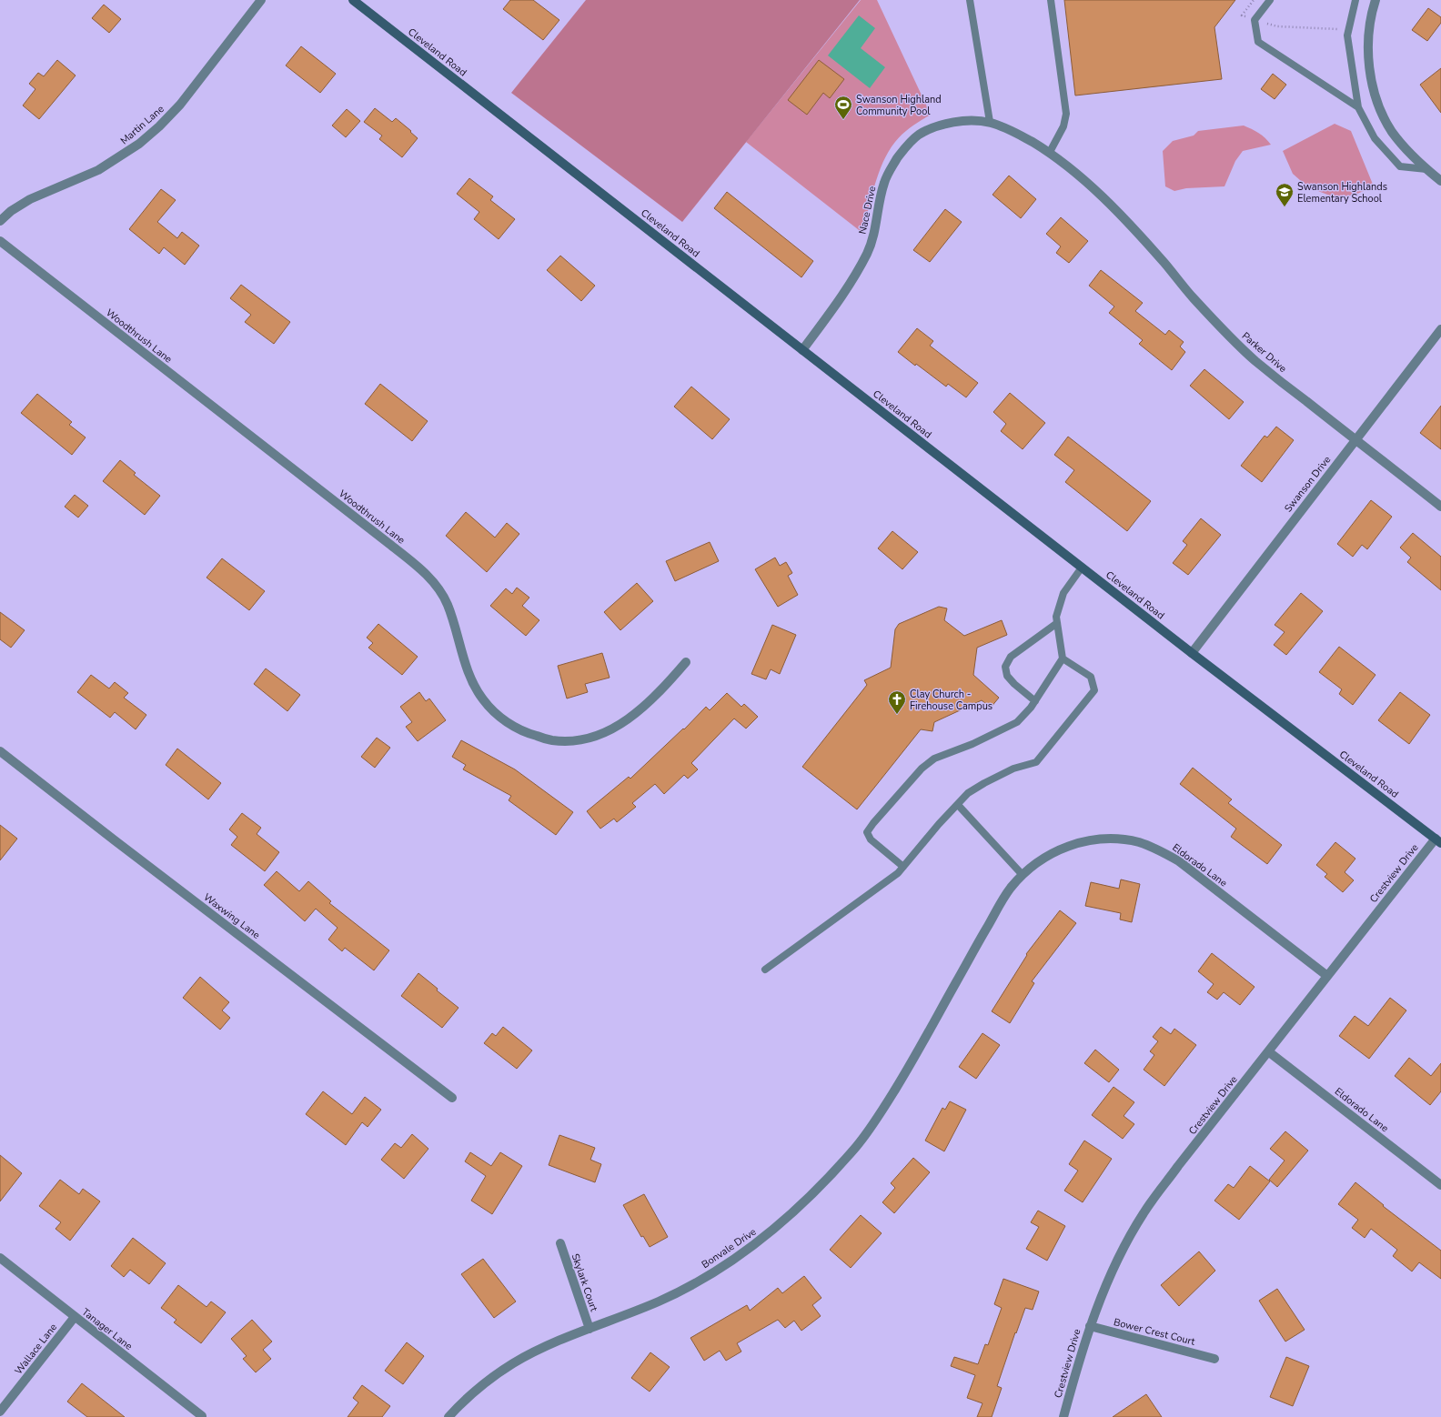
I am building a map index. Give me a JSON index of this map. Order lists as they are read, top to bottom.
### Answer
{
  "streets": {
    "main road": ["Cleveland Road"],
    "street": [
      "Martin Lane",
      "Nace Drive",
      "Woodthrush Lane",
      "Parker Drive",
      "Swanson Drive",
      "Eldorado Lane",
      "Crestview Drive",
      "Waxwing Lane",
      "Bonvale Drive",
      "Skylark Court",
      "Tanager Lane",
      "Bower Crest Court",
      "Wallace Lane"
    ]
  },
  "crossings": [
    ["Cleveland Road", "Nace Drive"],
    ["Cleveland Road", "Swanson Drive"],
    ["Cleveland Road", "Crestview Drive"],
    ["Nace Drive", "Parker Drive"],
    ["Parker Drive", "Swanson Drive"],
    ["Eldorado Lane", "Crestview Drive"],
    ["Eldorado Lane", "Bonvale Drive"],
    ["Crestview Drive", "Bower Crest Court"],
    ["Bonvale Drive", "Skylark Court"],
    ["Tanager Lane", "Wallace Lane"]
  ],
  "places": {
    "sports": ["Swanson Highland Community Pool"],
    "school or university": ["Swanson Highlands Elementary School"],
    "church": ["Clay Church - Firehouse Campus"]
  }
}
